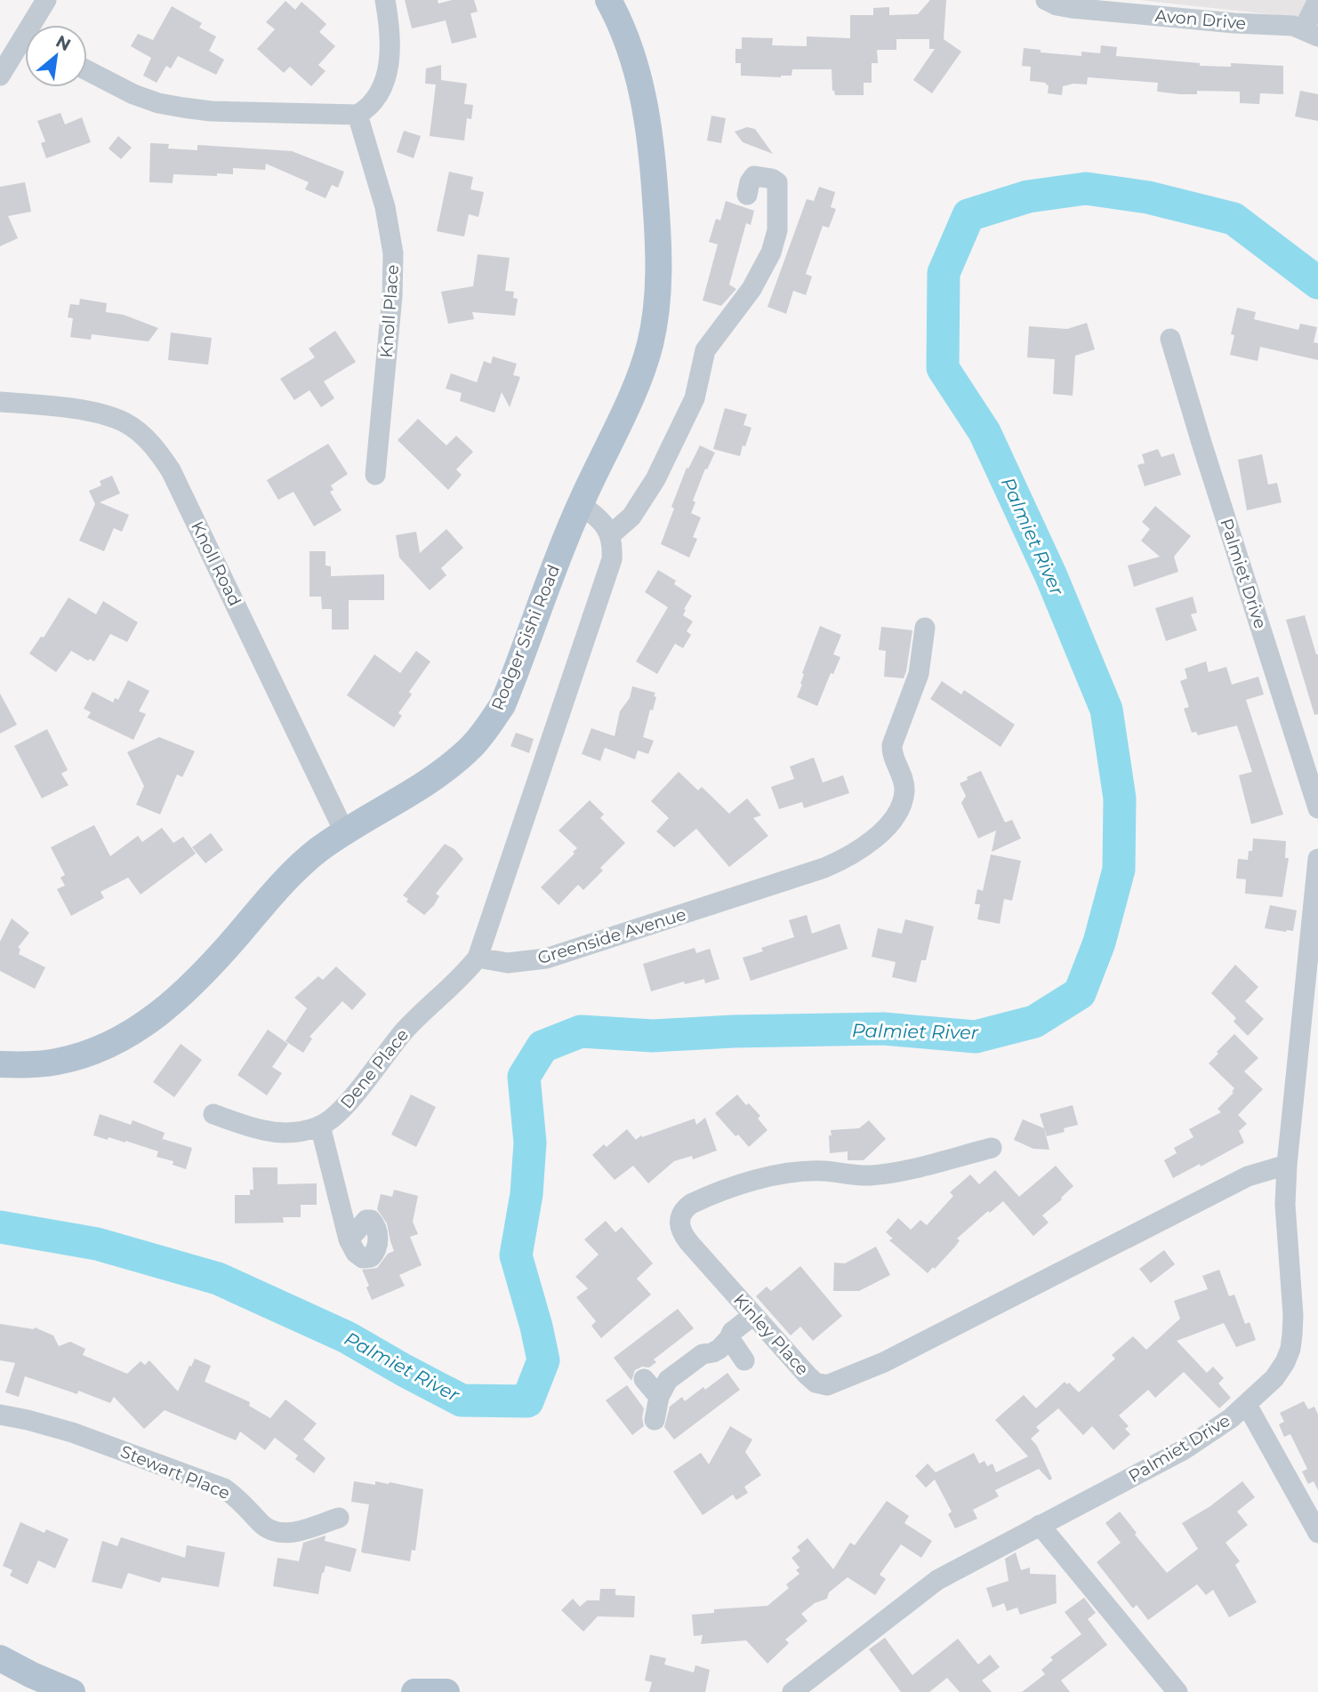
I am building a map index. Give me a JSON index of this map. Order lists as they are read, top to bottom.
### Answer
{
  "streets": {
    "main road": ["Rodger Sishi Road"],
    "street": [
      "Avon Drive",
      "Knoll Place",
      "Knoll Road",
      "Palmiet Drive",
      "Greenside Avenue",
      "Dene Place",
      "Kinley Place",
      "Stewart Place"
    ]
  },
  "crossings": [
    ["Knoll Road", "Rodger Sishi Road"],
    ["Palmiet Drive", "Kinley Place"],
    ["Greenside Avenue", "Dene Place"]
  ],
  "water": ["Palmiet River"],
  "north": "top right"
}
